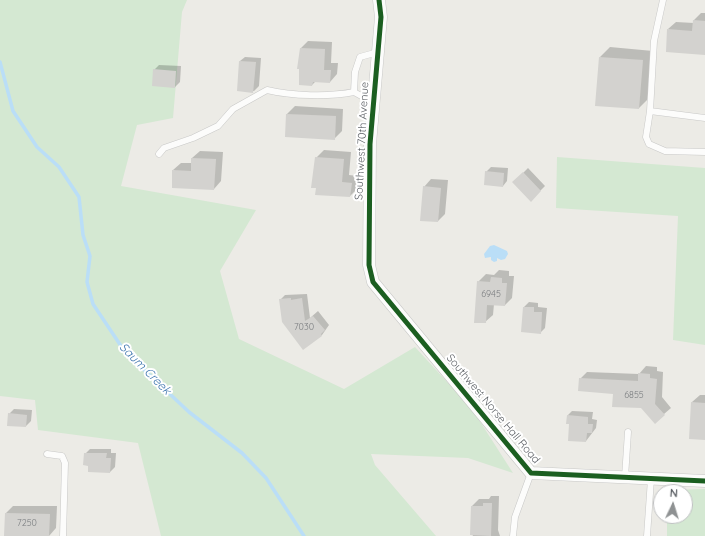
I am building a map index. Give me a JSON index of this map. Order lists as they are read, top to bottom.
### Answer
{
  "streets": {
    "street": ["Southwest 70th Avenue", "Southwest Norse Hall Road"]
  },
  "crossings": [
    ["Southwest 70th Avenue", "Southwest Norse Hall Road"]
  ],
  "water": ["Saum Creek"],
  "house_numbers": [
    "6945",
    "7030",
    "6855",
    "7250"
  ],
  "north": "top"
}
